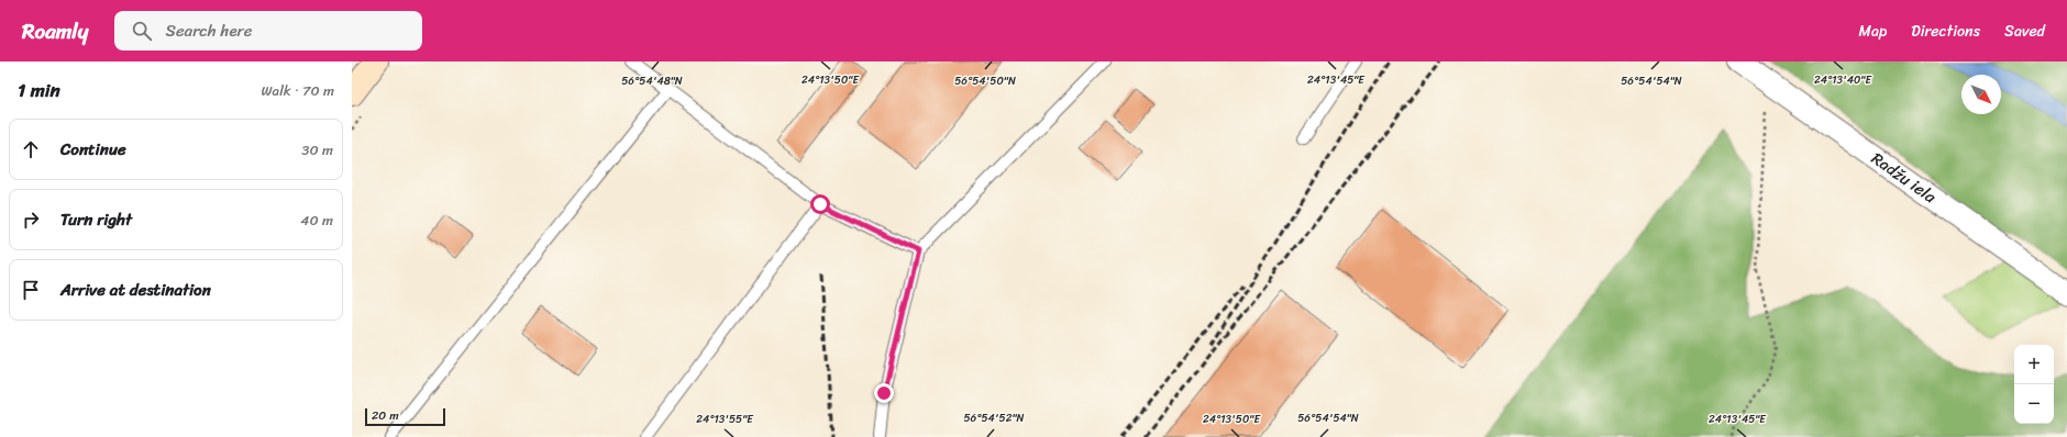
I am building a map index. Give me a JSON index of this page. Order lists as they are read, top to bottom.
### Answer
{
  "streets": {
    "street": ["Radžu iela"]
  },
  "scale_bar": "20 m",
  "north": "bottom right",
  "page": {
    "header": "Roamly",
    "search": "Search here",
    "nav": ["Map", "Directions", "Saved"],
    "heading": ["1 min", "Walk · 70 m"],
    "list": [
      ["Continue", "30 m"],
      ["Turn right", "40 m"],
      "Arrive at destination"
    ],
    "map_buttons": ["+", "−"],
    "scale": "20 m"
  },
  "coordinates": [
    "24°13'45\"E",
    "24°13'50\"E",
    "24°13'40\"E",
    "56°54'48\"N",
    "56°54'50\"N",
    "56°54'54\"N",
    "56°54'52\"N",
    "24°13'55\"E"
  ]
}
